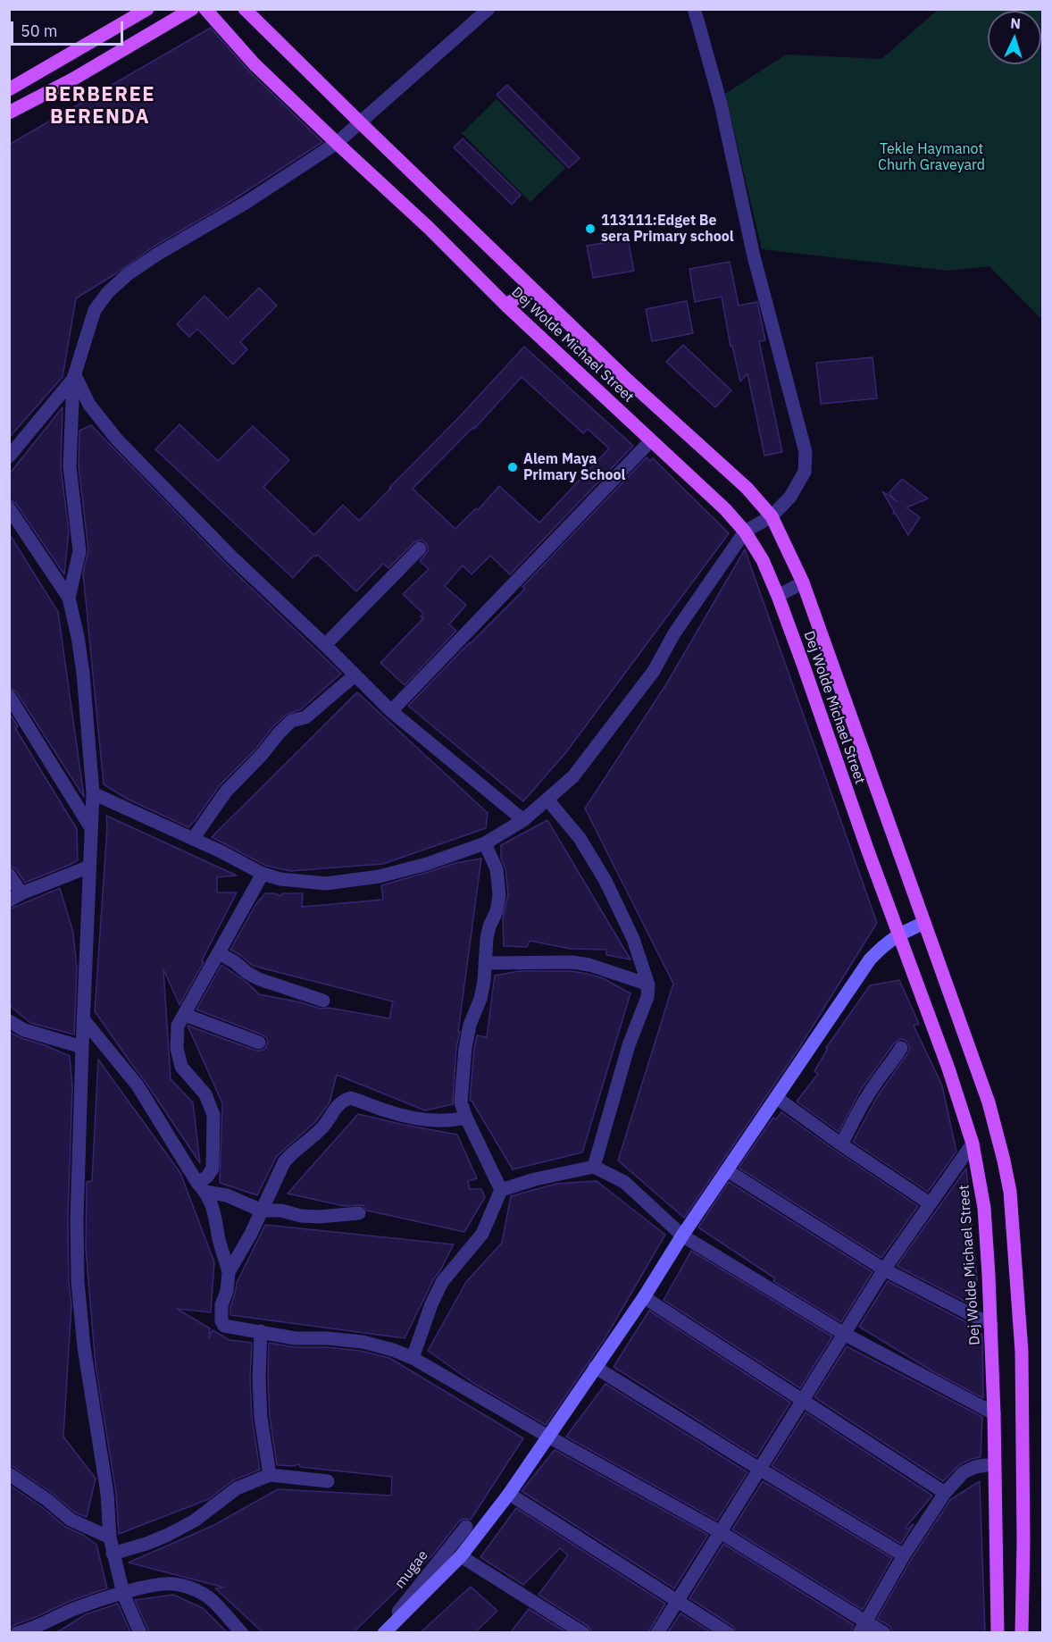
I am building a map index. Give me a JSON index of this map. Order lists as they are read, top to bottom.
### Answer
{
  "streets": {
    "main road": ["Dej Wolde Michael Street"],
    "street": ["mugae"]
  },
  "districts": ["BERBEREE BERENDA"],
  "parks": ["Tekle Haymanot Churh Graveyard"],
  "places": ["113111:Edget Be sera Primary school", "Alem Maya Primary School"],
  "scale_bar": "50 m",
  "north": "top"
}
